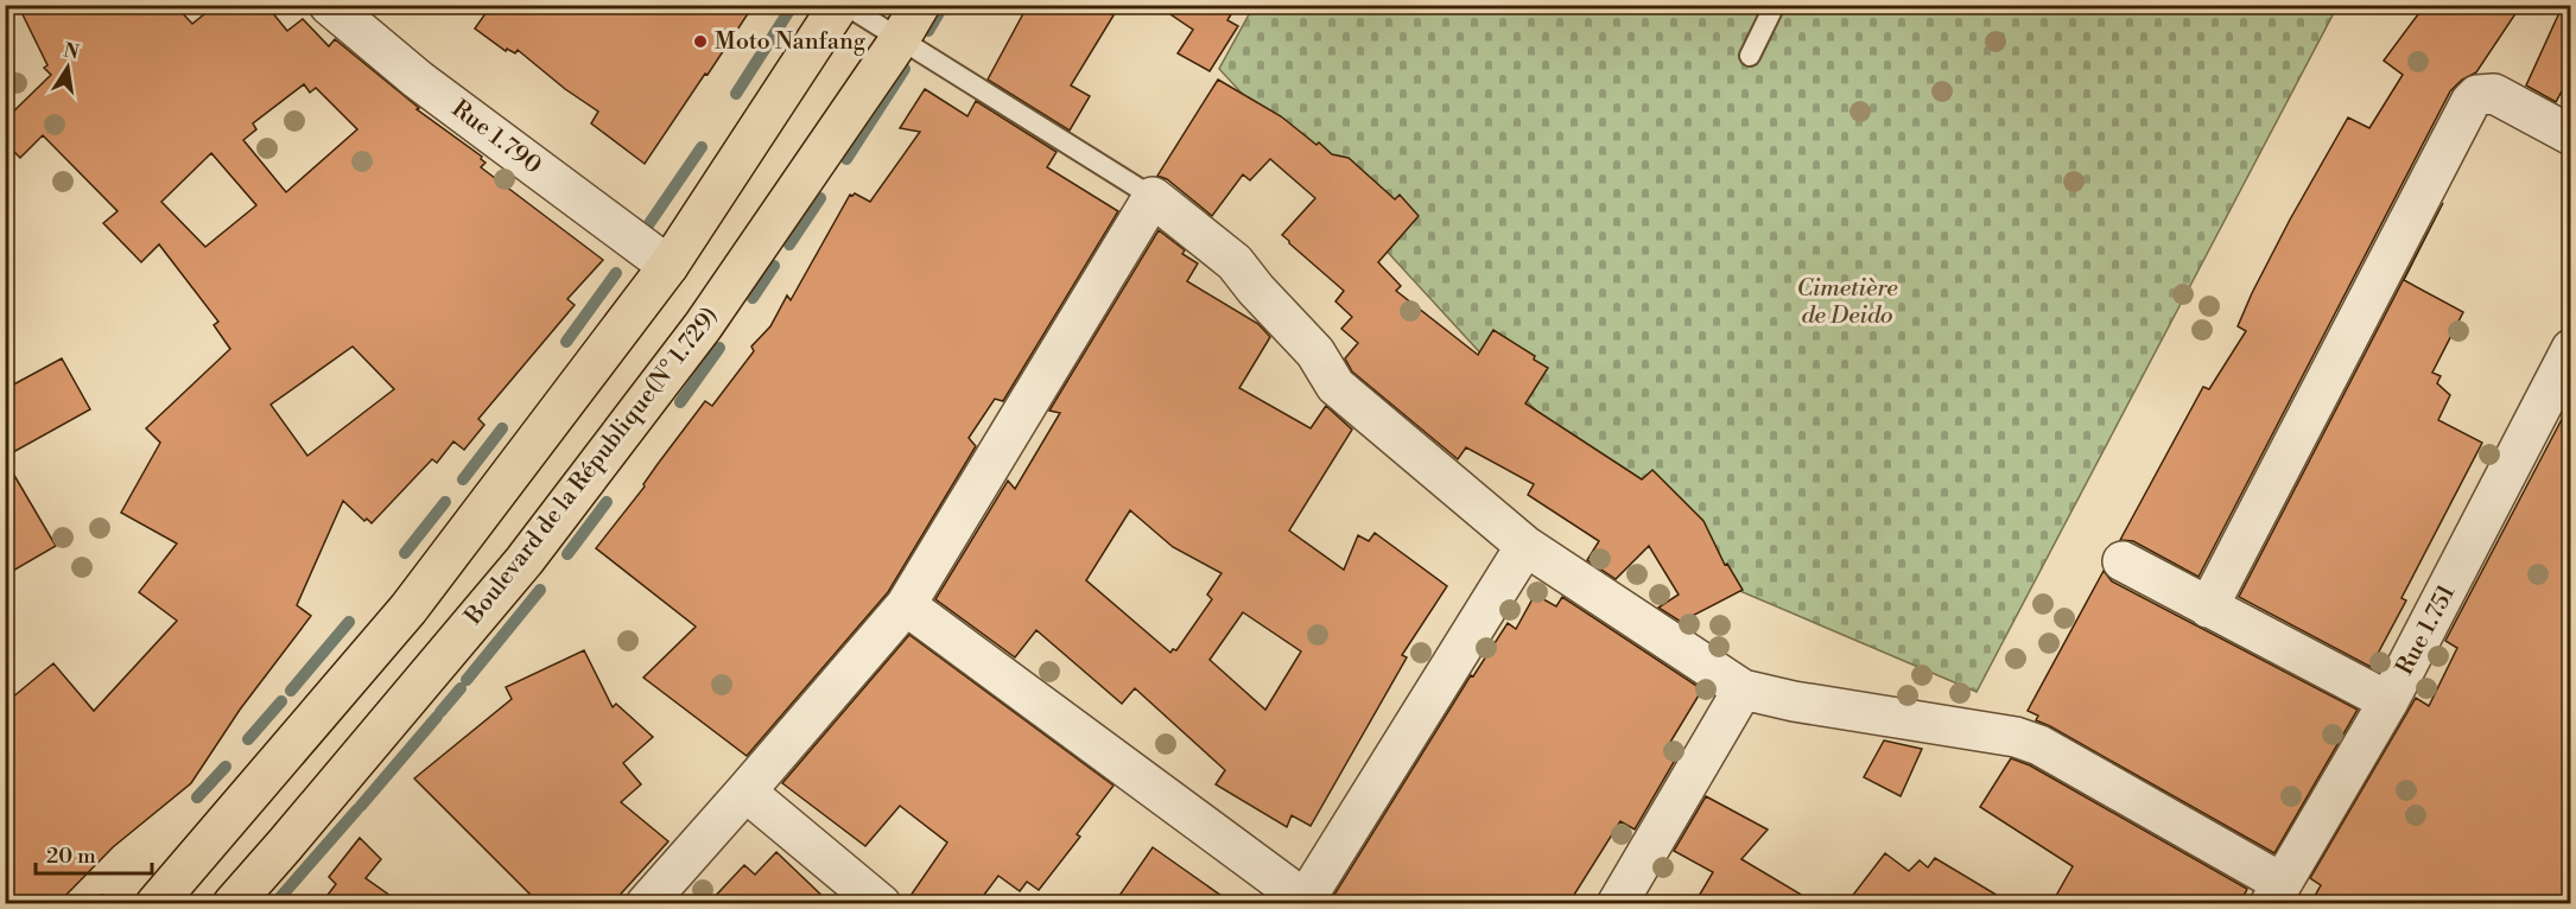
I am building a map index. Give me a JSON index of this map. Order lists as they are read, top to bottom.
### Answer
{
  "streets": {
    "main road": ["Boulevard de la République(N° 1.729)"],
    "street": ["Rue 1.790", "Rue 1.751"]
  },
  "parks": ["Cimetière de Deido"],
  "places": ["Moto Nanfang"],
  "scale_bar": "20 m",
  "north": "top"
}
